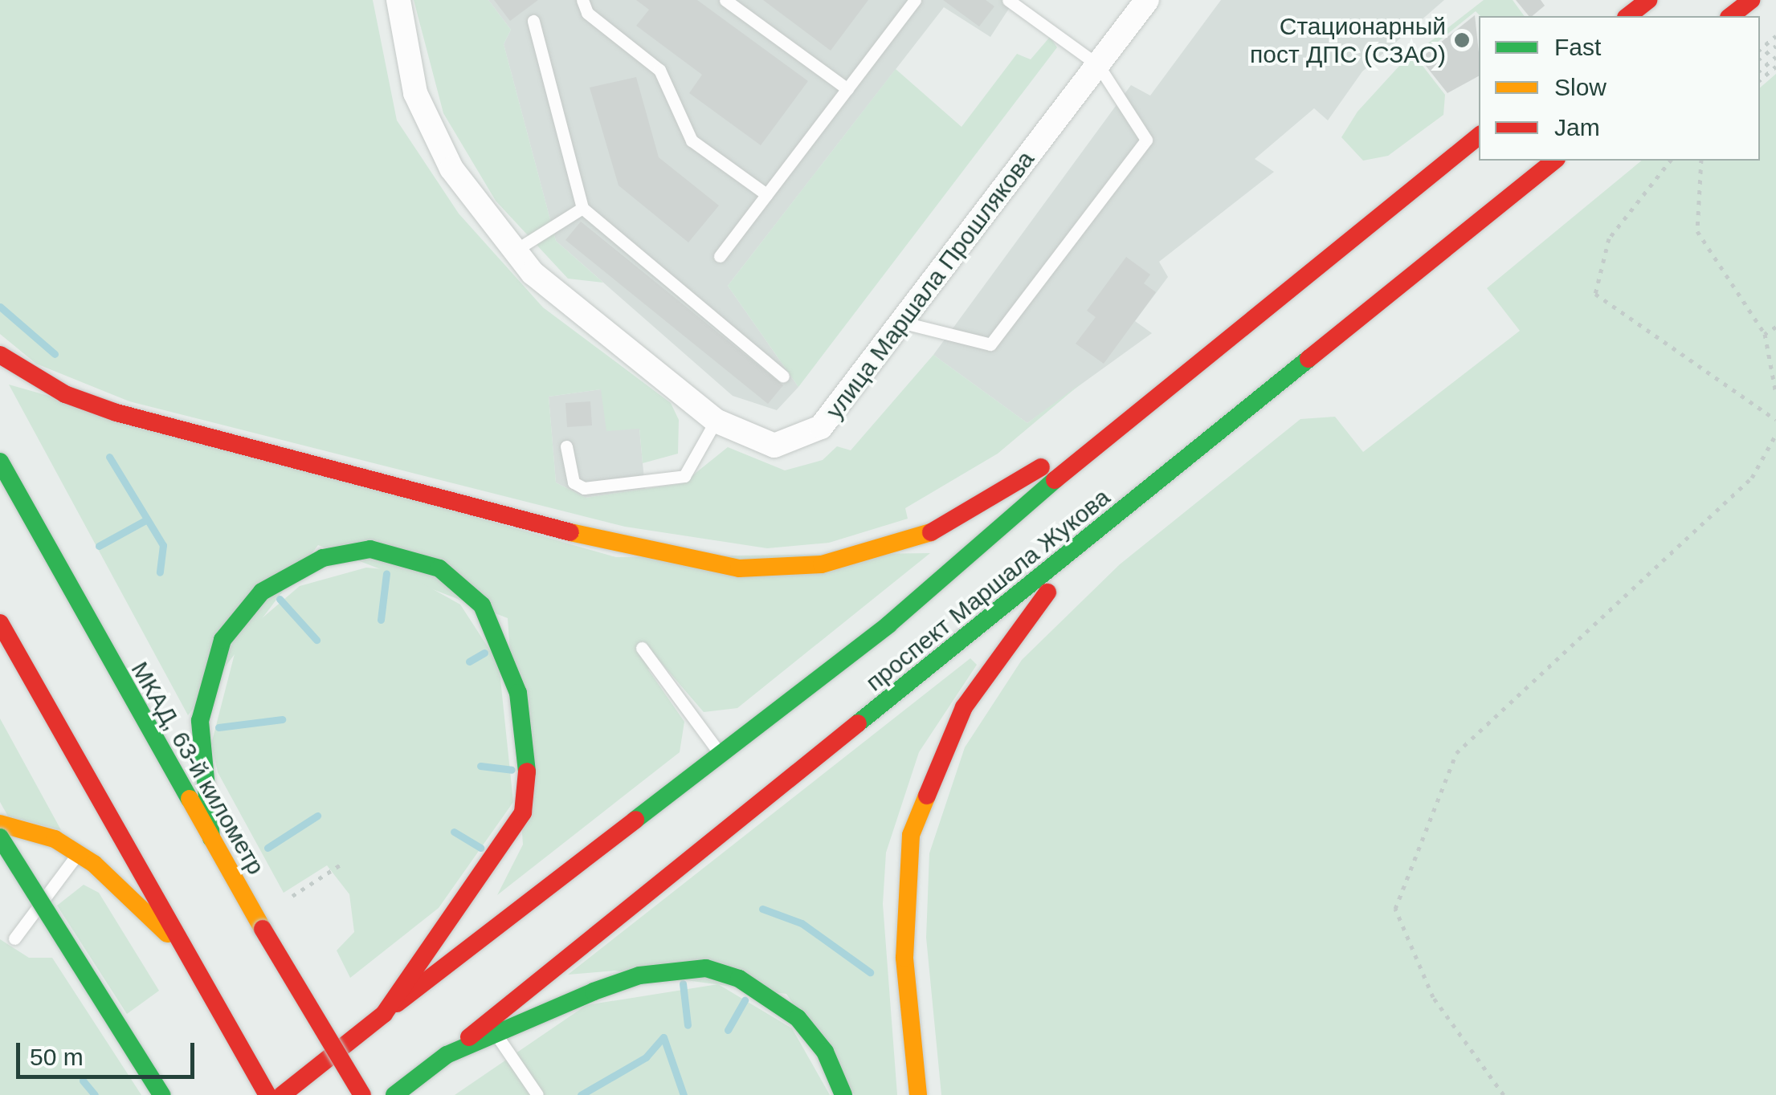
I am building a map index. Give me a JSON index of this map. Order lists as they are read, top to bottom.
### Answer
{
  "streets": {
    "main road": ["проспект Маршала Жукова", "МКАД, 63-й километр"],
    "street": ["улица Маршала Прошлякова"]
  },
  "places": ["Стационарный пост ДПС (СЗАО)"],
  "legend": ["Fast", "Slow", "Jam"],
  "scale_bar": "50 m"
}
